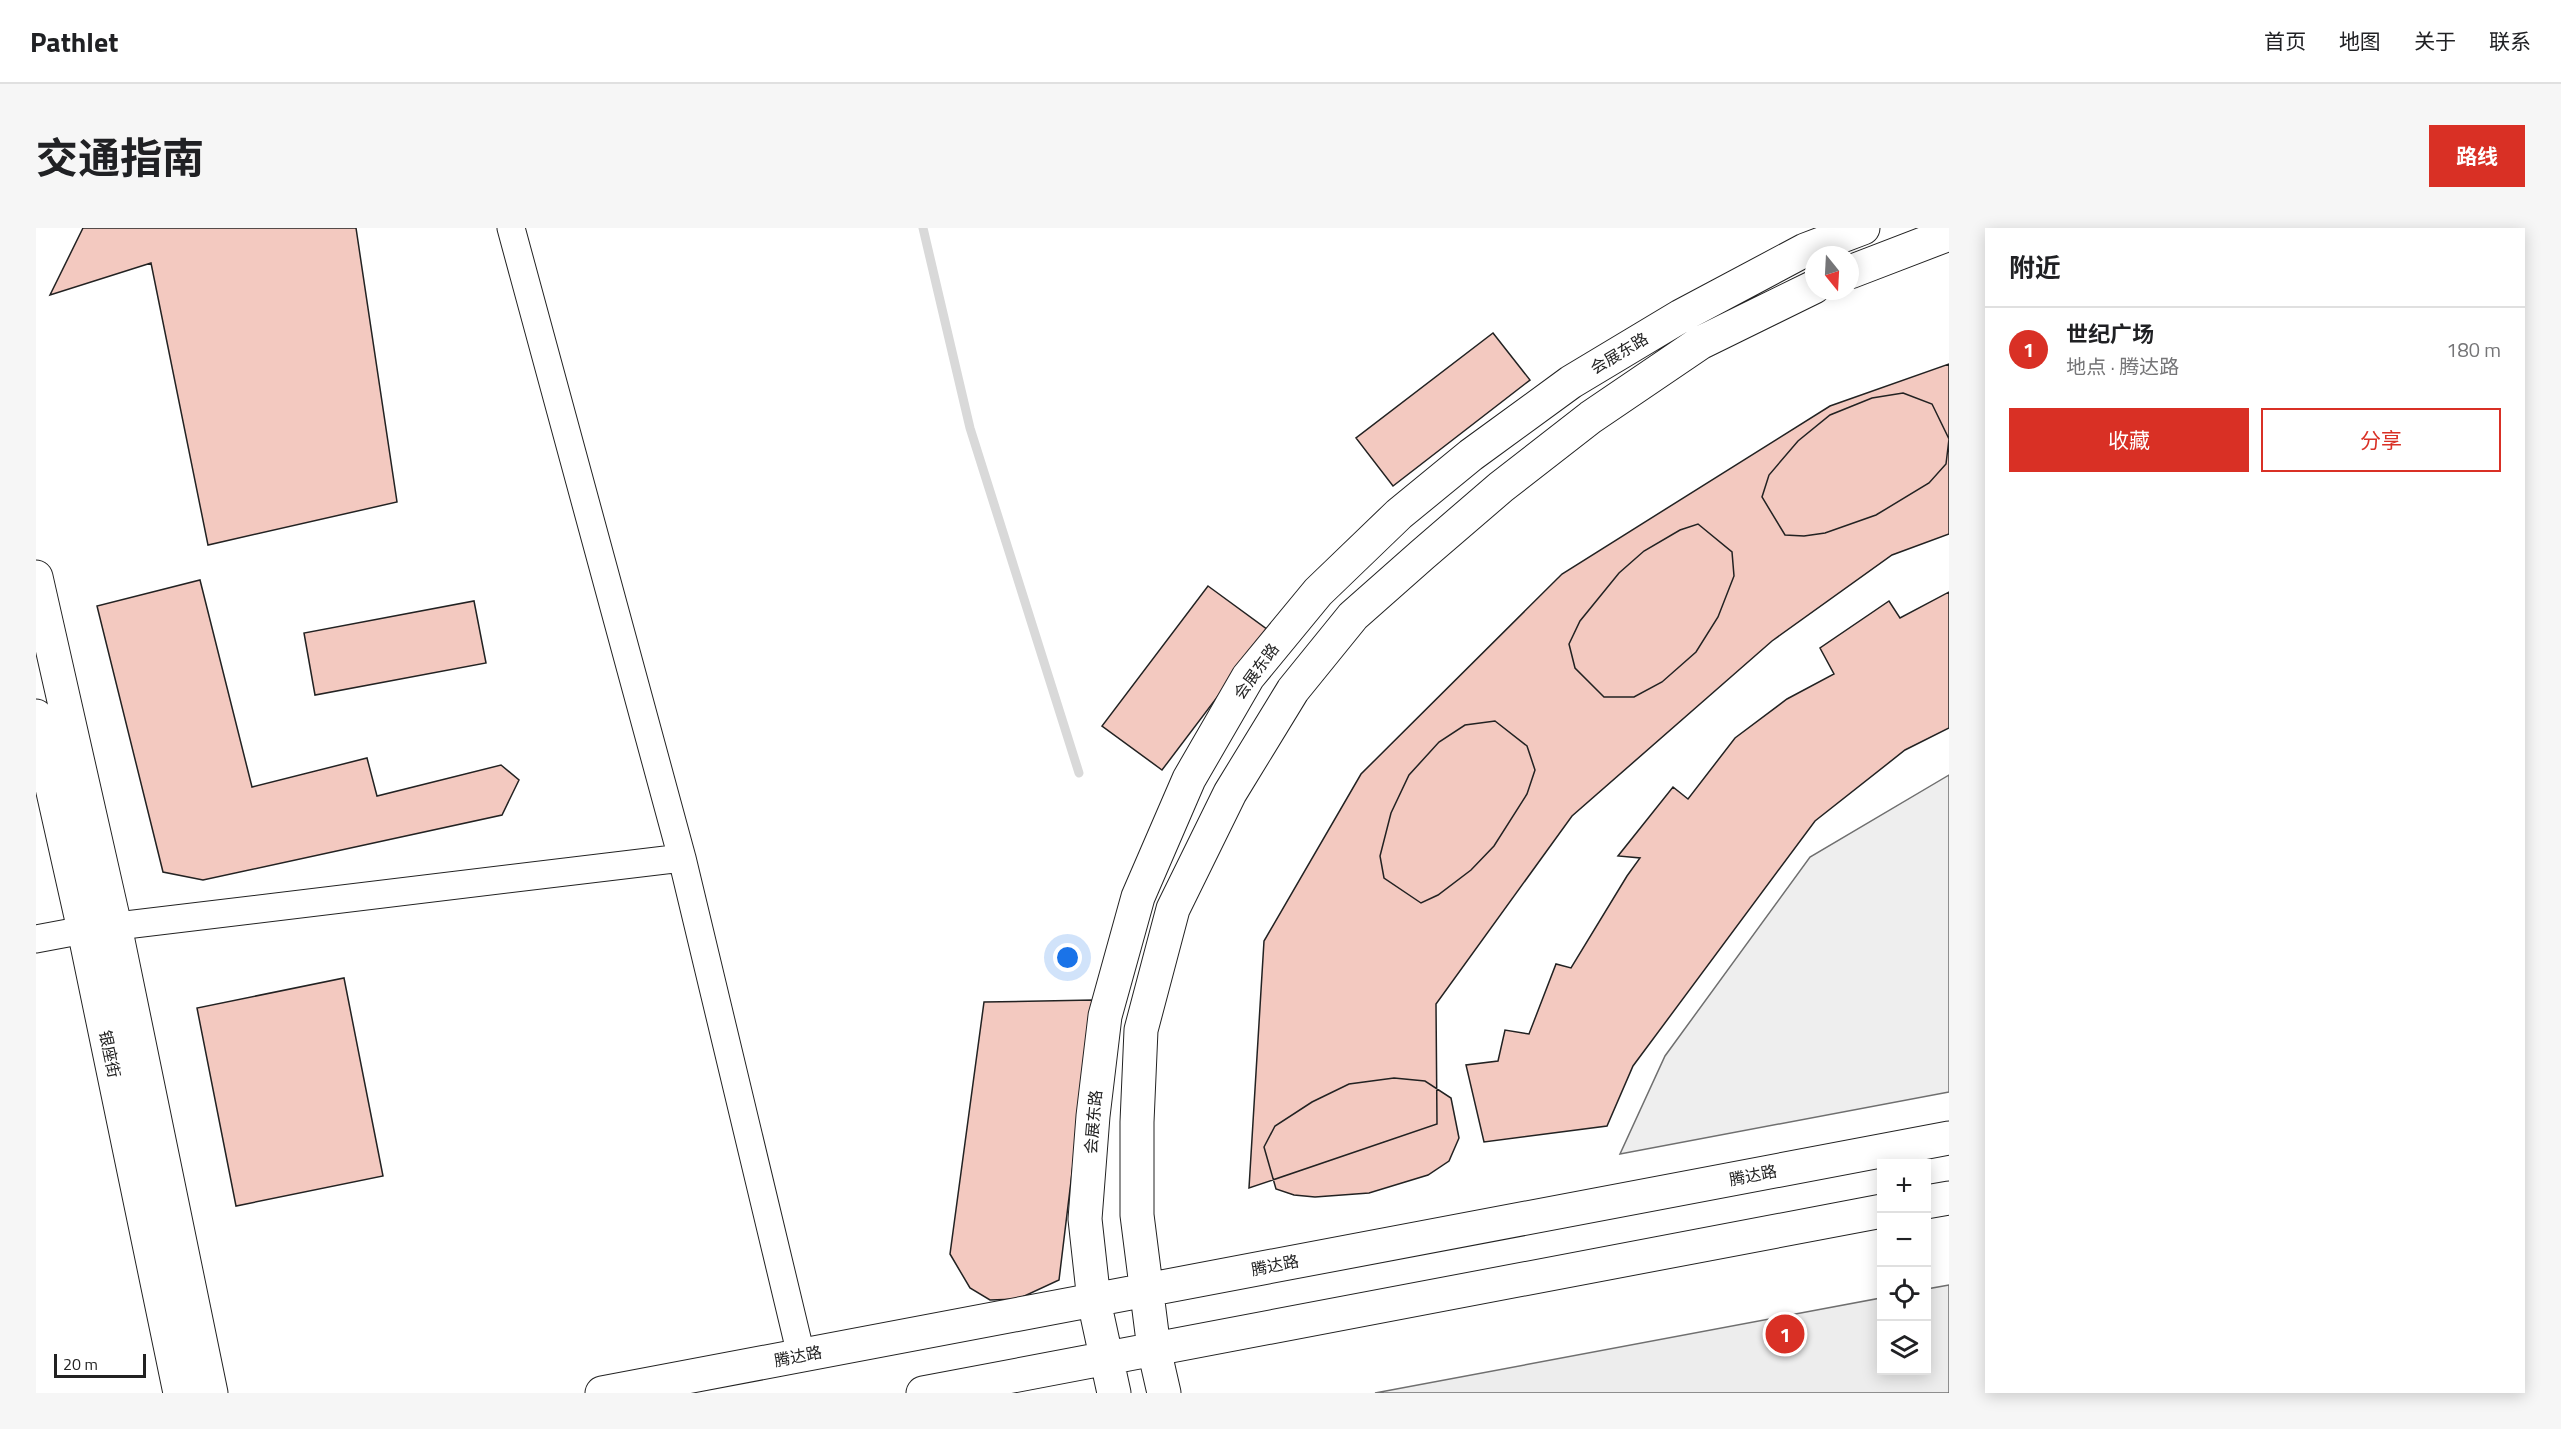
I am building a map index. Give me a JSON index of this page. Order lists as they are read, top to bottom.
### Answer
{
  "streets": {
    "main road": ["会展东路", "银座街", "腾达路"]
  },
  "crossings": [
    ["会展东路", "腾达路"]
  ],
  "scale_bar": "20 m",
  "north": "bottom",
  "page": {
    "header": "Pathlet",
    "nav": [
      "首页",
      "地图",
      "关于",
      "联系"
    ],
    "title": "交通指南",
    "buttons": [
      "路线",
      ["收藏", "分享"]
    ],
    "heading": "附近",
    "list": [
      {
        "mark": "1",
        "name": "世纪广场",
        "note": "地点 · 腾达路",
        "value": "180 m"
      }
    ],
    "map_buttons": ["+", "−"],
    "pins": "1",
    "scale": "20 m"
  }
}
